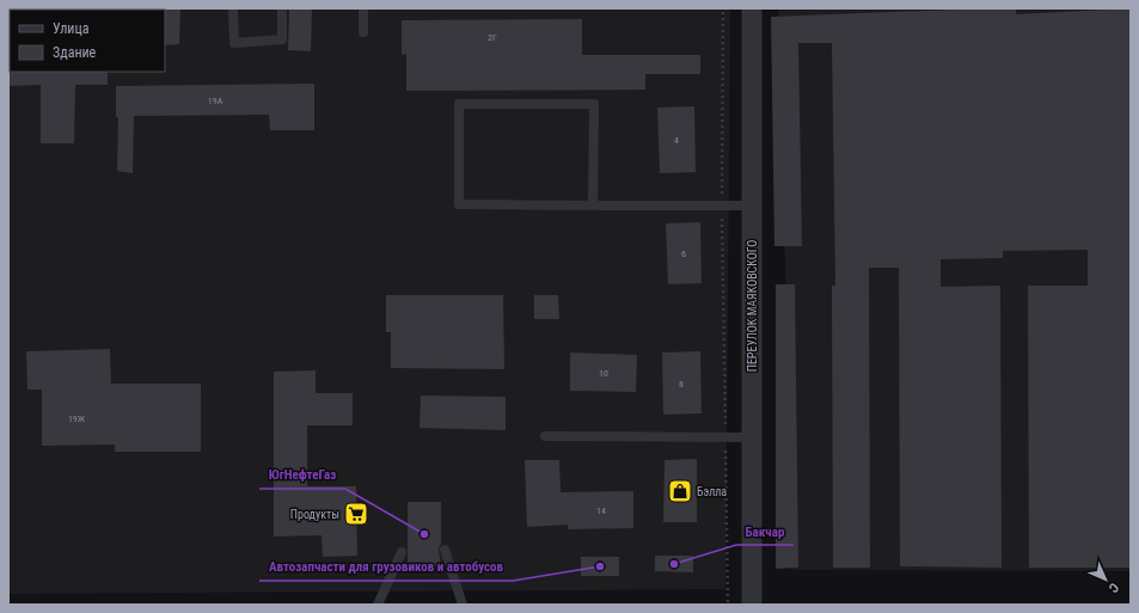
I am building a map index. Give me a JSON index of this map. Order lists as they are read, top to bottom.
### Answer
{
  "streets": {
    "street": ["ПЕРЕУЛОК МАЯКОВСКОГО"]
  },
  "places": {
    "shop": ["Бэлла"],
    "supermarket": ["Продукты"],
    "other": ["ЮгНефтеГаз", "Бакчар", "Автозапчасти для грузовиков и автобусов"]
  },
  "house_numbers": [
    "2Г",
    "19А",
    "4",
    "6",
    "10",
    "8",
    "19Ж",
    "14"
  ],
  "legend": ["Улица", "Здание"],
  "north": "bottom right"
}
